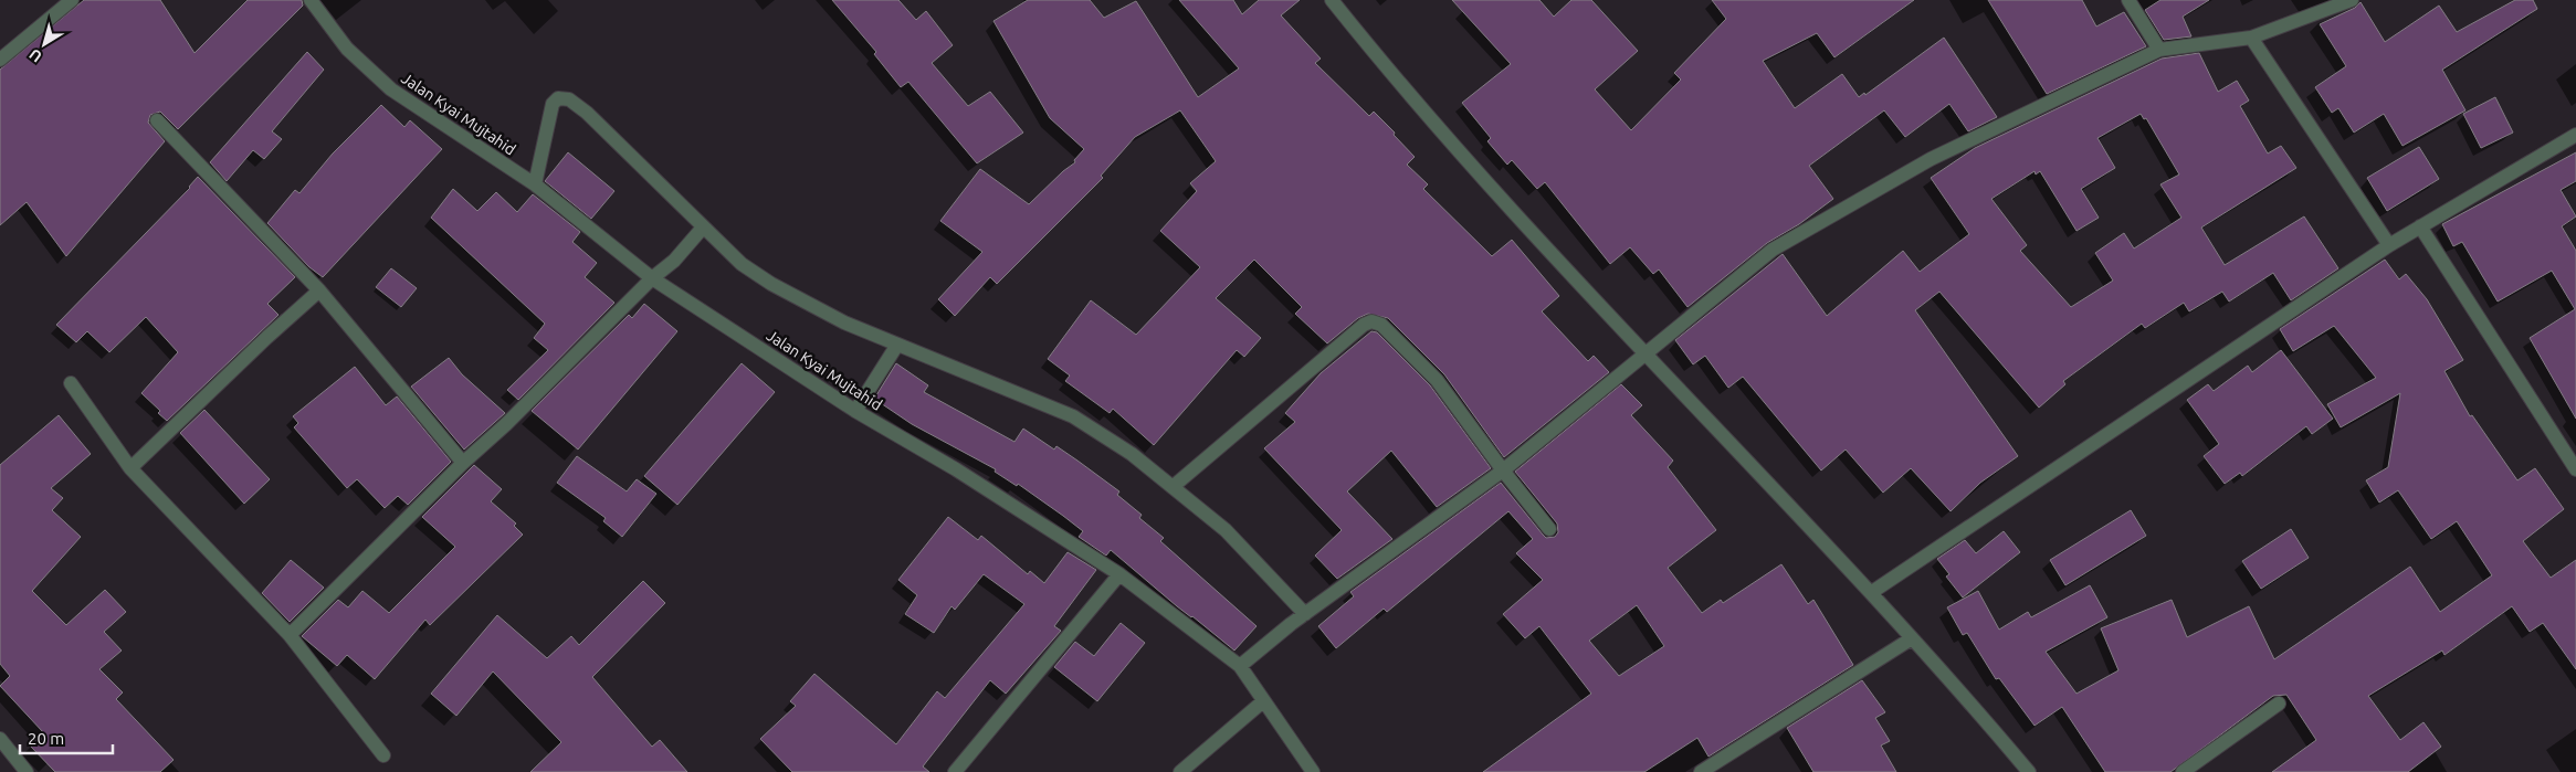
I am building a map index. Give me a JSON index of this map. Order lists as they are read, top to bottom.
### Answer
{
  "streets": {
    "street": ["Jalan Kyai Mujtahid"]
  },
  "scale_bar": "20 m",
  "north": "bottom left"
}
